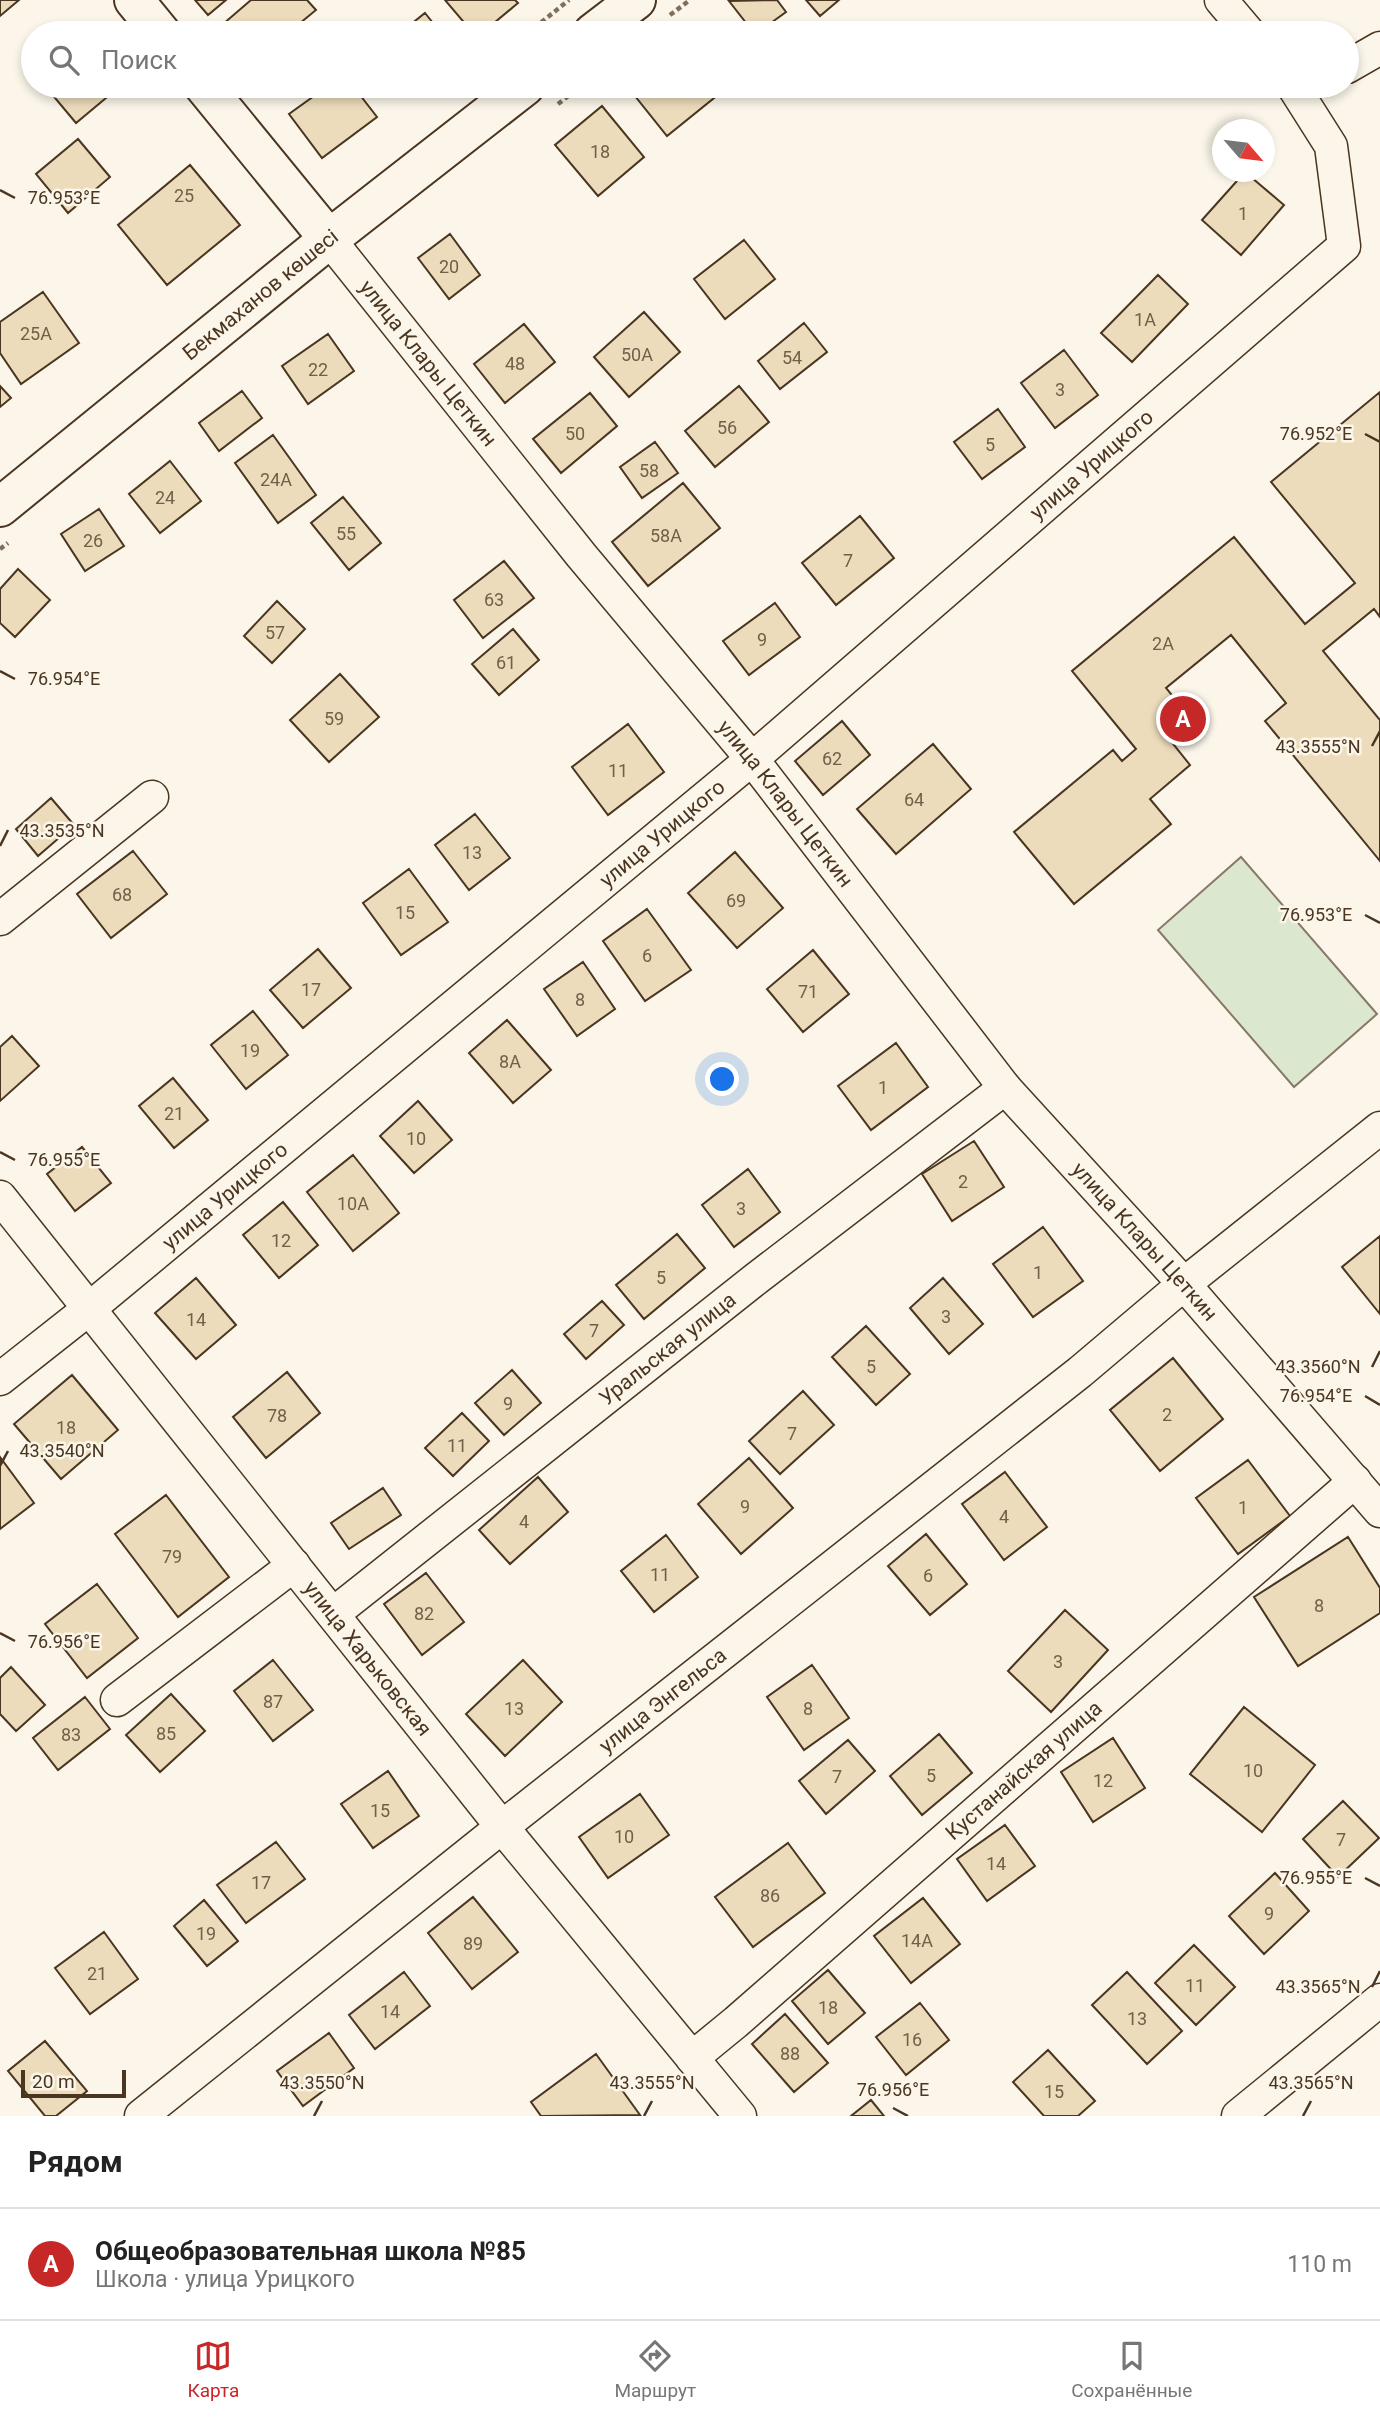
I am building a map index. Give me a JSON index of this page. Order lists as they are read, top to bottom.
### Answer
{
  "streets": {
    "main road": ["Бекмаханов көшесі", "улица Клары Цеткин"],
    "street": [
      "улица Урицкого",
      "Уральская улица",
      "улица Харьковская",
      "улица Энгельса",
      "Кустанайская улица"
    ]
  },
  "crossings": [
    ["Бекмаханов көшесі", "улица Клары Цеткин"],
    ["улица Клары Цеткин", "улица Урицкого"],
    ["улица Клары Цеткин", "Уральская улица"],
    ["улица Клары Цеткин", "улица Энгельса"],
    ["улица Клары Цеткин", "Кустанайская улица"],
    ["улица Урицкого", "улица Харьковская"],
    ["Уральская улица", "улица Харьковская"],
    ["улица Харьковская", "улица Энгельса"],
    ["улица Харьковская", "Кустанайская улица"]
  ],
  "house_numbers": [
    "18",
    "25",
    "1",
    "20",
    "1А",
    "25А",
    "50А",
    "54",
    "48",
    "22",
    "3",
    "56",
    "50",
    "5",
    "58",
    "24А",
    "24",
    "55",
    "58А",
    "26",
    "7",
    "63",
    "57",
    "9",
    "2А",
    "61",
    "59",
    "62",
    "11",
    "64",
    "13",
    "68",
    "69",
    "15",
    "6",
    "17",
    "71",
    "8",
    "19",
    "8А",
    "1",
    "21",
    "10",
    "2",
    "10А",
    "3",
    "12",
    "1",
    "5",
    "3",
    "14",
    "7",
    "5",
    "9",
    "2",
    "78",
    "18",
    "7",
    "11",
    "9",
    "1",
    "4",
    "4",
    "79",
    "11",
    "6",
    "8",
    "82",
    "3",
    "87",
    "13",
    "8",
    "85",
    "83",
    "10",
    "5",
    "7",
    "12",
    "15",
    "10",
    "7",
    "14",
    "17",
    "86",
    "9",
    "19",
    "14А",
    "89",
    "21",
    "11",
    "18",
    "14",
    "13",
    "16",
    "88",
    "15"
  ],
  "scale_bar": "20 m",
  "north": "bottom right",
  "page": {
    "search": "Поиск",
    "pins": "A",
    "scale": "20 m",
    "heading": "Рядом",
    "list": [
      {
        "mark": "A",
        "name": "Общеобразовательная школа №85",
        "note": "Школа · улица Урицкого",
        "value": "110 m"
      }
    ],
    "nav": ["Карта", "Маршрут", "Сохранённые"]
  },
  "coordinates": [
    "76.953°E",
    "76.952°E",
    "76.954°E",
    "43.3555°N",
    "43.3535°N",
    "76.955°E",
    "43.3560°N",
    "43.3540°N",
    "76.956°E",
    "43.3565°N",
    "43.3550°N"
  ]
}
